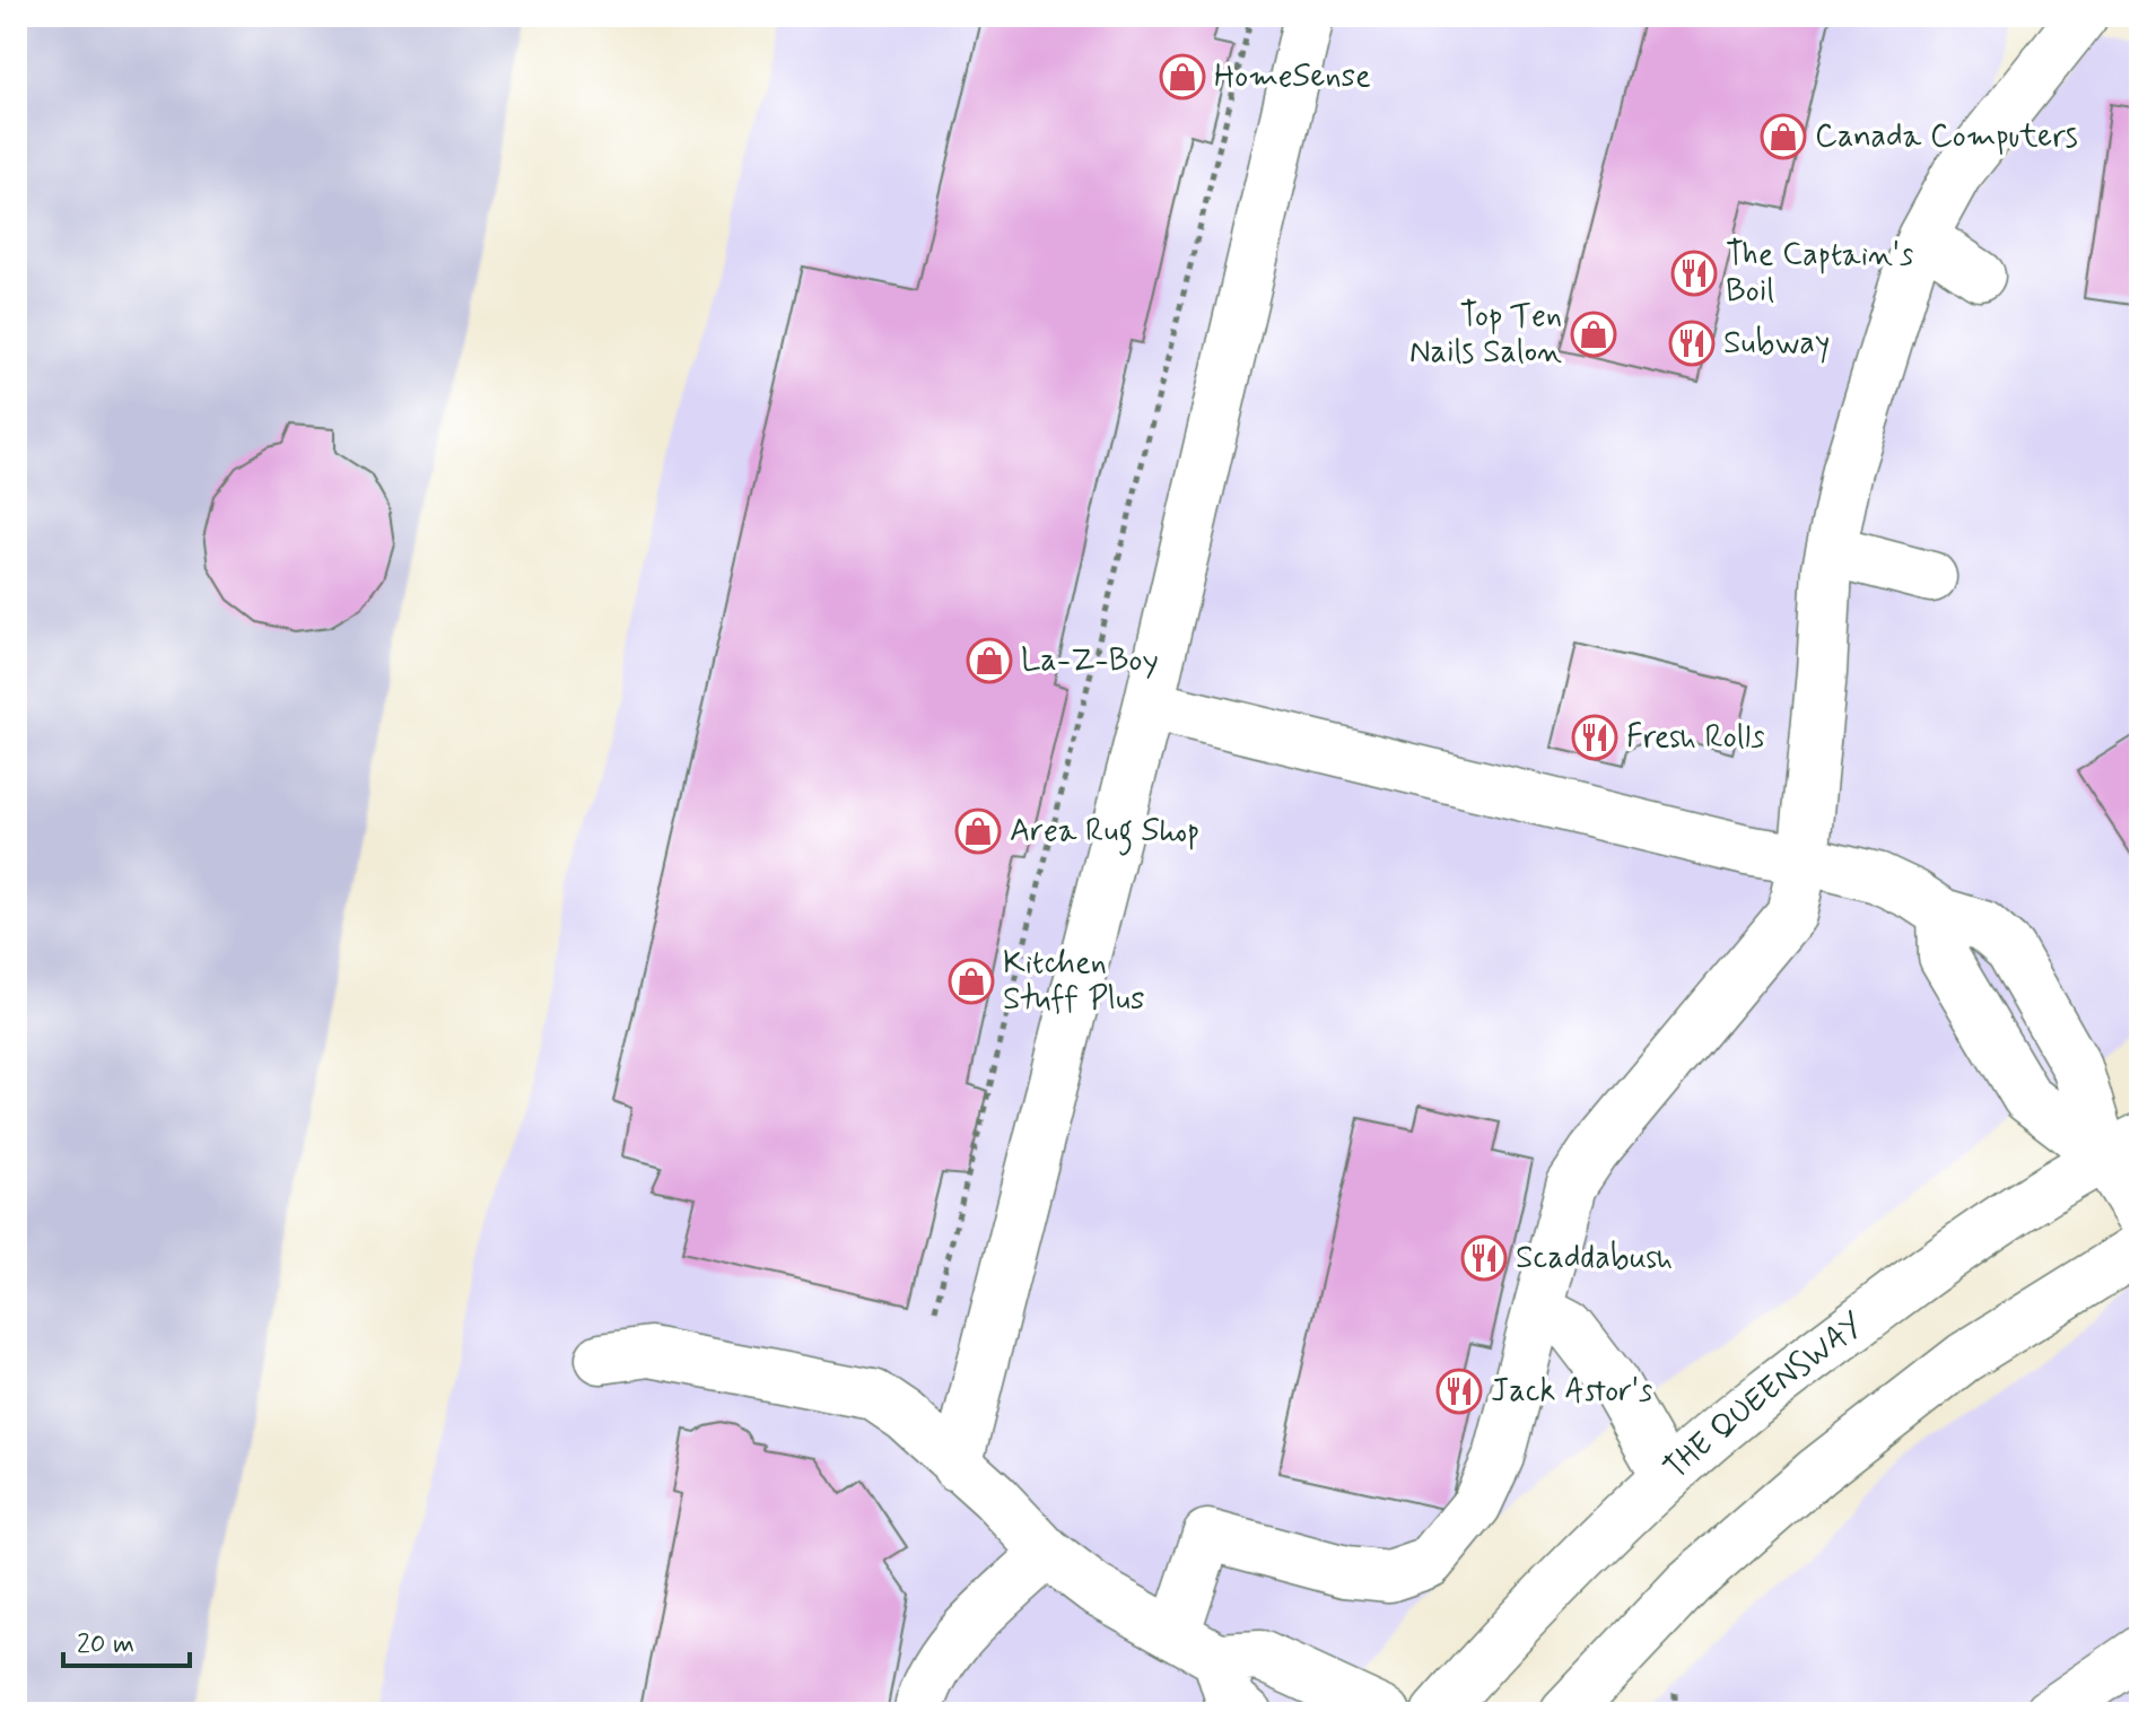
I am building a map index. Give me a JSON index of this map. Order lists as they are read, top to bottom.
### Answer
{
  "streets": {
    "main road": ["THE QUEENSWAY"]
  },
  "places": {
    "shop": [
      "HomeSense",
      "Canada Computers",
      "Top Ten Nails Salon",
      "La-Z-Boy",
      "Area Rug Shop",
      "Kitchen Stuff Plus"
    ],
    "restaurant": [
      "The Captain's Boil",
      "Subway",
      "Fresh Rolls",
      "Scaddabush",
      "Jack Astor's"
    ]
  },
  "scale_bar": "20 m"
}
